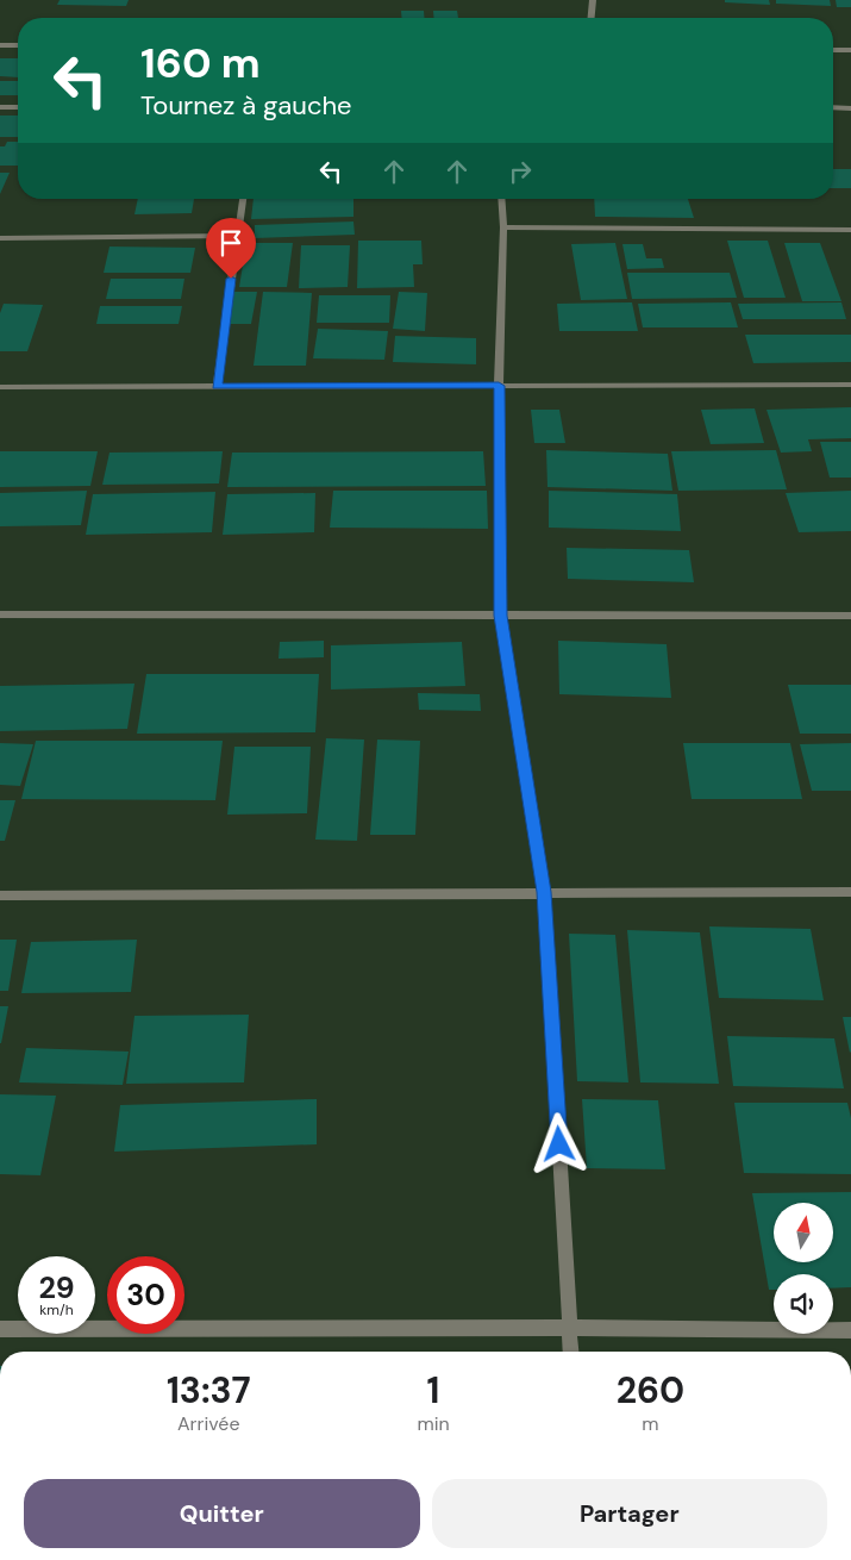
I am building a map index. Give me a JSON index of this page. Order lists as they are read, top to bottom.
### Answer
{
  "north": "top",
  "page": {
    "turn": ["160 m", "Tournez à gauche"],
    "speed": "29 km/h",
    "limit": "30",
    "eta": [
      "13:37",
      "Arrivée",
      "1",
      "min",
      "260",
      "m"
    ],
    "buttons": ["Quitter", "Partager"]
  }
}
